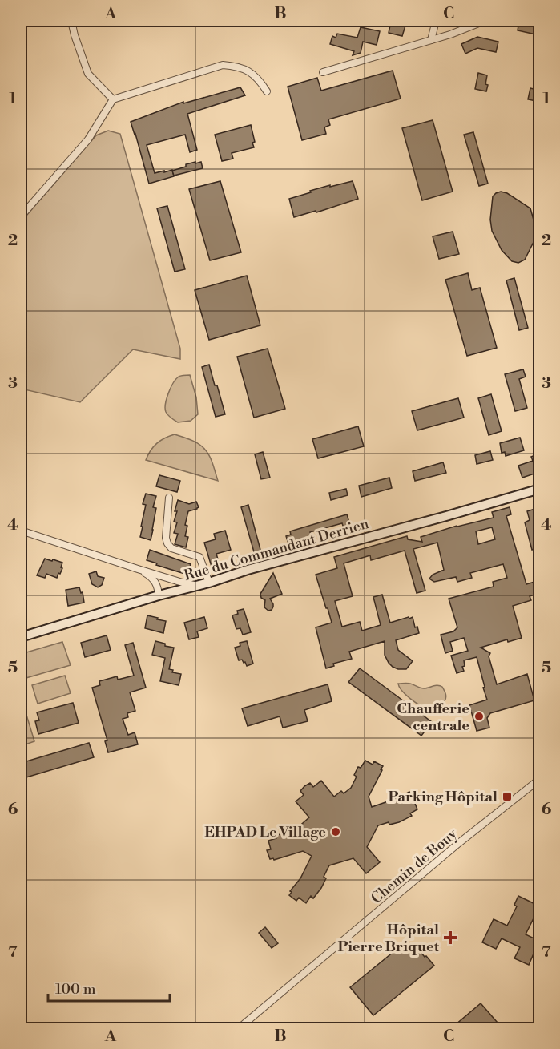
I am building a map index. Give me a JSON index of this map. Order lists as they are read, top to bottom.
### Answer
{
  "streets": {
    "main road": ["Rue du Commandant Derrien"],
    "street": ["Chemin de Bouy"]
  },
  "places": {
    "other": ["Chaufferie centrale", "EHPAD Le Village"],
    "transit": ["Parking Hôpital"],
    "health": ["Hôpital Pierre Briquet"]
  },
  "scale_bar": "100 m",
  "grid": {
    "columns": ["A", "B", "C"],
    "rows": [
      "1",
      "2",
      "3",
      "4",
      "5",
      "6",
      "7"
    ]
  }
}
